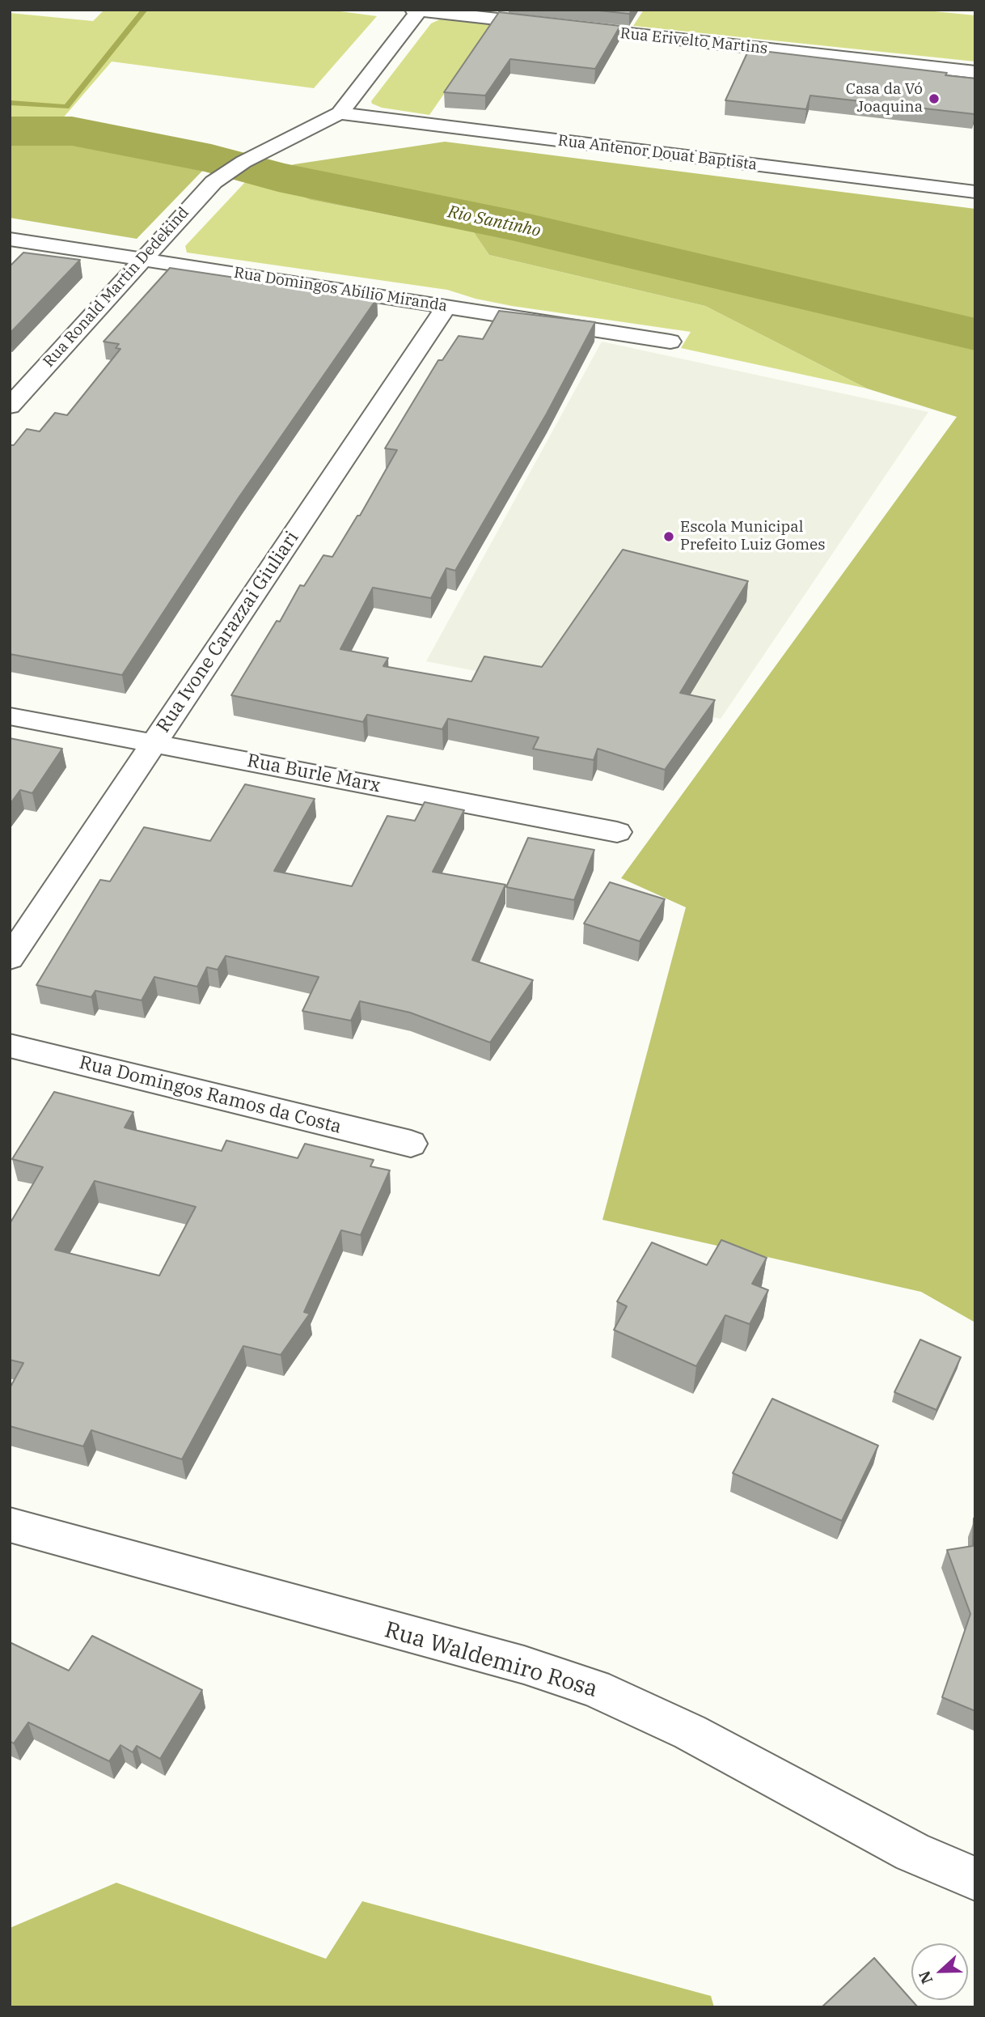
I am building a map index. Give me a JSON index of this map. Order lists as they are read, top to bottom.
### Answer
{
  "streets": {
    "street": [
      "Rua Erivelto Martins",
      "Rua Antenor Douat Baptista",
      "Rua Ronald Martin Dedekind",
      "Rua Domingos Abílio Miranda",
      "Rua Ivone Carazzai Giuliari",
      "Rua Burle Marx",
      "Rua Domingos Ramos da Costa",
      "Rua Waldemiro Rosa"
    ]
  },
  "crossings": [
    ["Rua Antenor Douat Baptista", "Rua Ronald Martin Dedekind"],
    ["Rua Ronald Martin Dedekind", "Rua Domingos Abílio Miranda"],
    ["Rua Domingos Abílio Miranda", "Rua Ivone Carazzai Giuliari"],
    ["Rua Ivone Carazzai Giuliari", "Rua Burle Marx"]
  ],
  "water": ["Rio Santinho"],
  "places": ["Casa da Vó Joaquina", "Escola Municipal Prefeito Luiz Gomes"],
  "north": "left"
}
